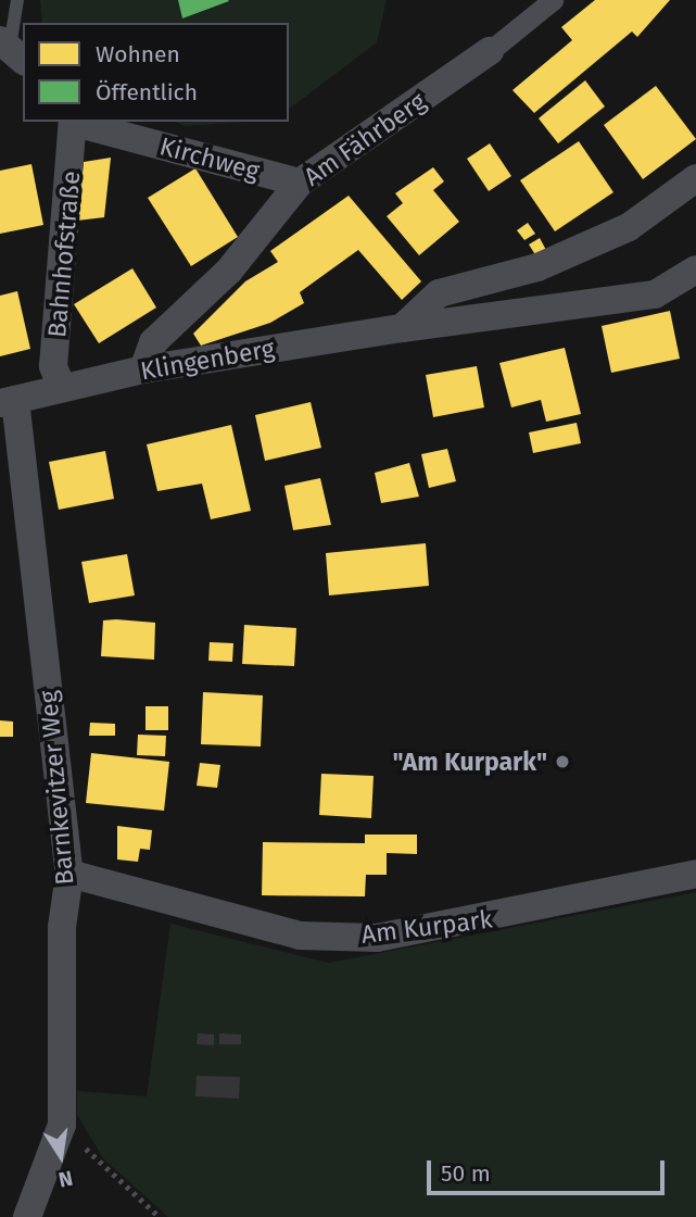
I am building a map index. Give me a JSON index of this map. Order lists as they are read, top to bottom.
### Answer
{
  "streets": {
    "street": [
      "Am Fährberg",
      "Kirchweg",
      "Bahnhofstraße",
      "Klingenberg",
      "Barnkevitzer Weg",
      "Am Kurpark"
    ]
  },
  "crossings": [
    ["Am Fährberg", "Kirchweg"],
    ["Am Fährberg", "Klingenberg"],
    ["Kirchweg", "Bahnhofstraße"],
    ["Bahnhofstraße", "Klingenberg"],
    ["Klingenberg", "Barnkevitzer Weg"],
    ["Barnkevitzer Weg", "Am Kurpark"]
  ],
  "places": ["\"Am Kurpark\""],
  "legend": ["Wohnen", "Öffentlich"],
  "scale_bar": "50 m",
  "north": "bottom"
}
